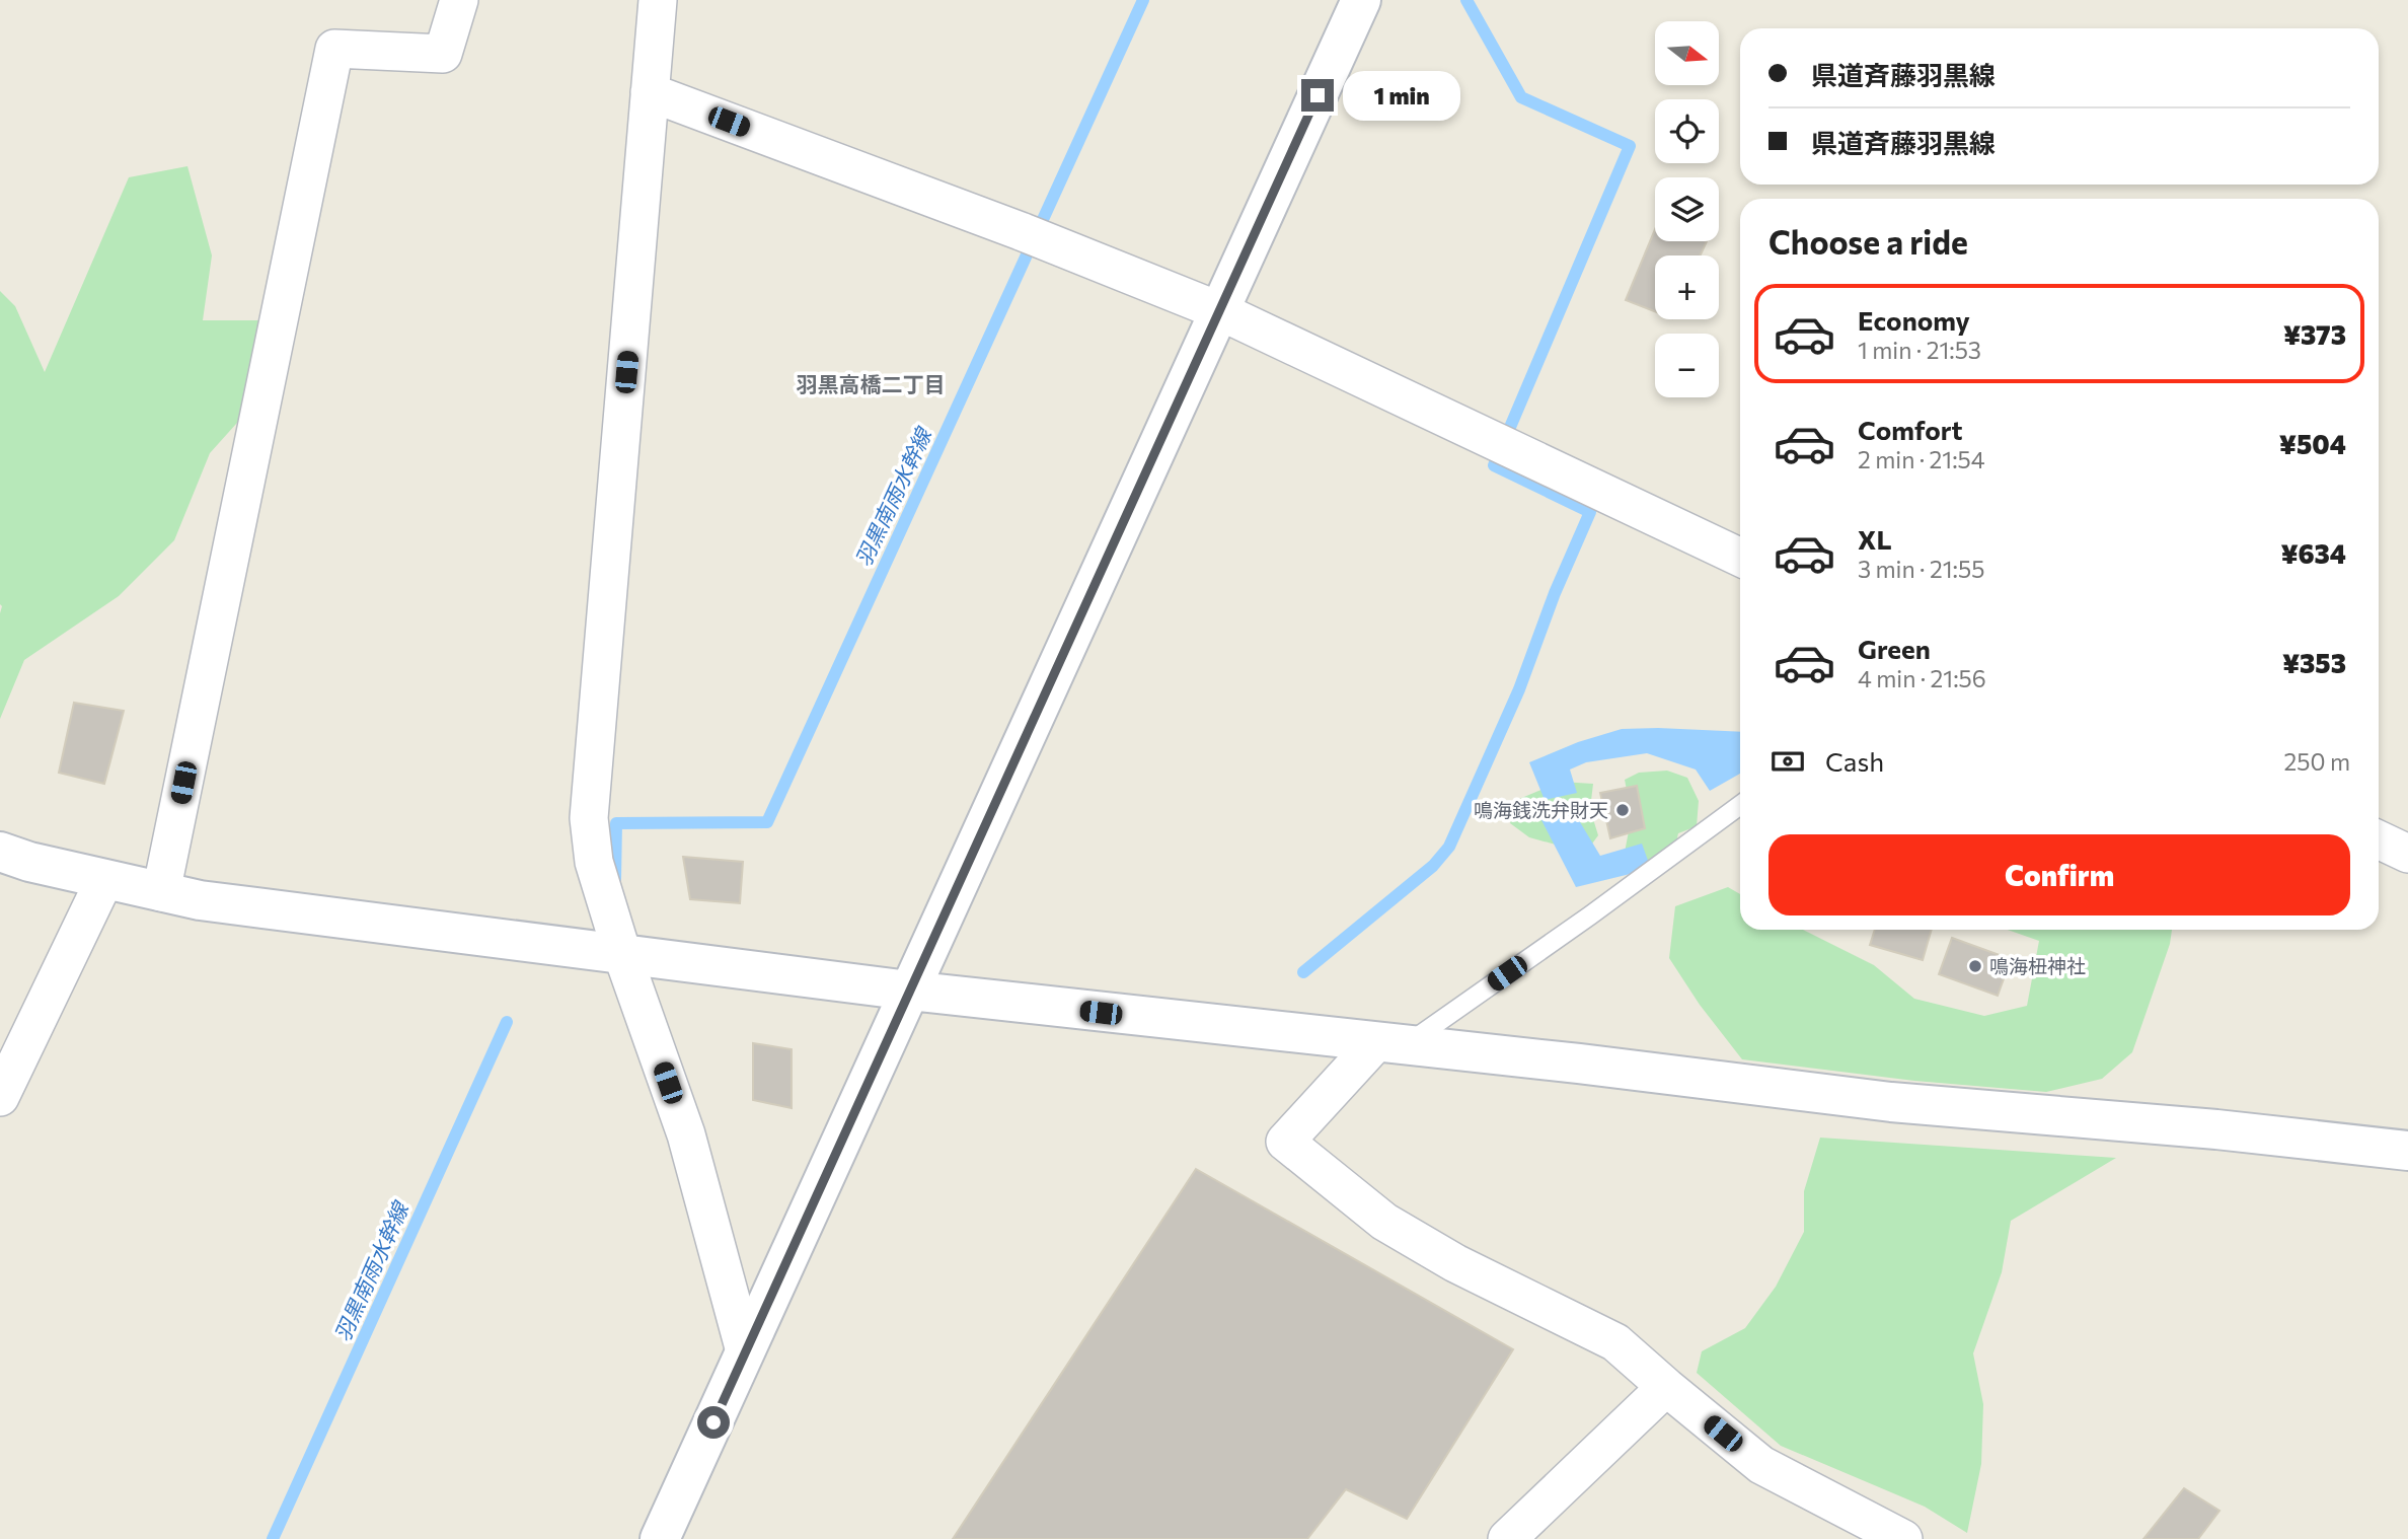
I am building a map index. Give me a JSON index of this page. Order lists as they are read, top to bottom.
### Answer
{
  "districts": ["羽黒高橋二丁目"],
  "water": ["羽黒南雨水幹線"],
  "places": ["鳴海銭洗弁財天", "鳴海杻神社"],
  "north": "right",
  "page": {
    "map_buttons": ["+", "−"],
    "banner": ["県道斉藤羽黒線", "県道斉藤羽黒線"],
    "bubble": "1 min",
    "heading": "Choose a ride",
    "list": [
      {
        "name": "Economy",
        "note": "1 min · 21:53",
        "value": "¥373"
      },
      {
        "name": "Comfort",
        "note": "2 min · 21:54",
        "value": "¥504"
      },
      {
        "name": "XL",
        "note": "3 min · 21:55",
        "value": "¥634"
      },
      {
        "name": "Green",
        "note": "4 min · 21:56",
        "value": "¥353"
      }
    ],
    "pay": ["Cash", "250 m"],
    "buttons": "Confirm"
  }
}
